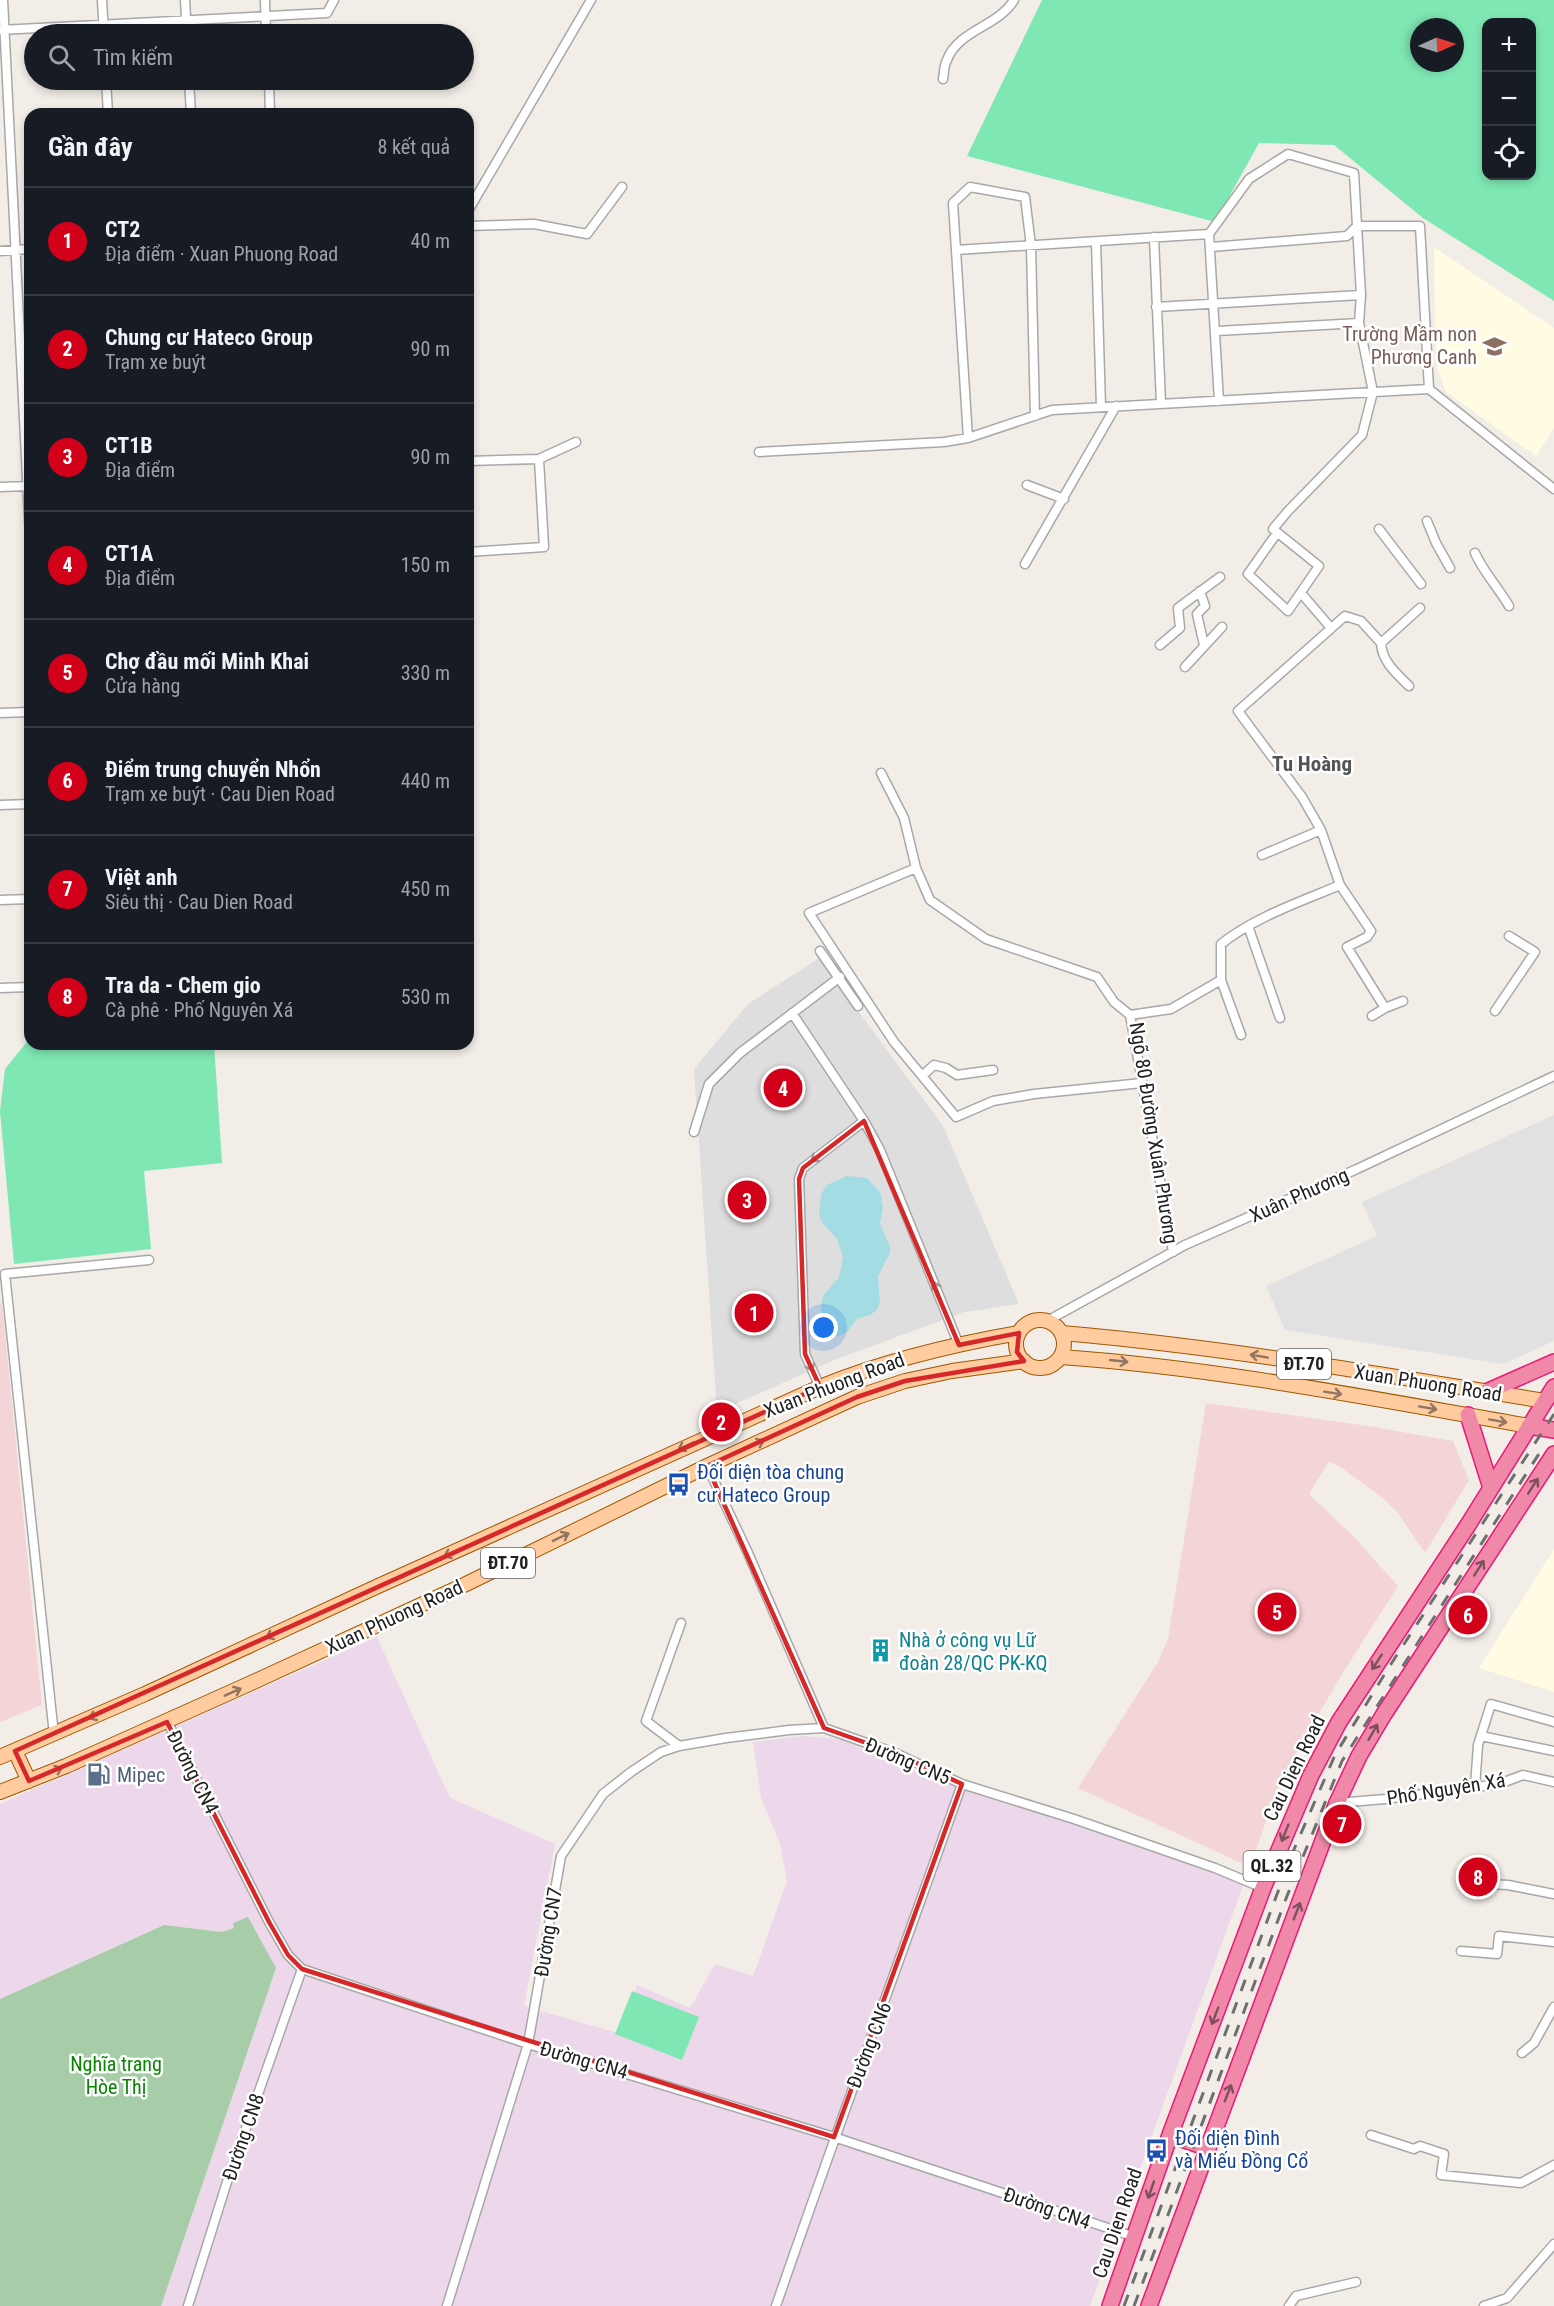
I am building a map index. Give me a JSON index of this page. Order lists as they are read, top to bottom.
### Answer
{
  "streets": {
    "highway": ["ĐT.70", "Cau Dien Road", "QL.32"],
    "main road": ["Xuan Phuong Road"],
    "street": [
      "Ngõ 80 Đường Xuân Phương",
      "Xuân Phương",
      "Đường CN5",
      "Đường CN4",
      "Phố Nguyên Xá",
      "Đường CN7",
      "Đường CN6",
      "Đường CN8"
    ]
  },
  "crossings": [
    ["Ngõ 80 Đường Xuân Phương", "Xuân Phương"],
    ["Xuân Phương", "Xuan Phuong Road"],
    ["ĐT.70", "Xuan Phuong Road"],
    ["ĐT.70", "Cau Dien Road"],
    ["Xuan Phuong Road", "Cau Dien Road"],
    ["Xuan Phuong Road", "Đường CN4"],
    ["Đường CN5", "Cau Dien Road"],
    ["Đường CN5", "Đường CN7"],
    ["Đường CN5", "Đường CN6"],
    ["Cau Dien Road", "Đường CN4"],
    ["Đường CN4", "Đường CN7"],
    ["Đường CN4", "Đường CN6"],
    ["Đường CN4", "Đường CN8"],
    ["Phố Nguyên Xá", "QL.32"]
  ],
  "districts": ["Tu Hoàng"],
  "parks": ["Nghĩa trang Hòe Thị"],
  "places": {
    "school or university": ["Trường Mầm non Phương Canh"],
    "bus stop": ["Đối diện tòa chung cư Hateco Group", "Đối diện Đình và Miếu Đồng Cổ"],
    "building": ["Nhà ở công vụ Lữ đoàn 28/QC PK-KQ"],
    "fuel station": ["Mipec"]
  },
  "north": "right",
  "page": {
    "map_buttons": ["+", "−"],
    "search": "Tìm kiếm",
    "heading": ["Gần đây", "8 kết quả"],
    "list": [
      {
        "mark": "1",
        "name": "CT2",
        "note": "Địa điểm · Xuan Phuong Road",
        "value": "40 m"
      },
      {
        "mark": "2",
        "name": "Chung cư Hateco Group",
        "note": "Trạm xe buýt",
        "value": "90 m"
      },
      {
        "mark": "3",
        "name": "CT1B",
        "note": "Địa điểm",
        "value": "90 m"
      },
      {
        "mark": "4",
        "name": "CT1A",
        "note": "Địa điểm",
        "value": "150 m"
      },
      {
        "mark": "5",
        "name": "Chợ đầu mối Minh Khai",
        "note": "Cửa hàng",
        "value": "330 m"
      },
      {
        "mark": "6",
        "name": "Điểm trung chuyển Nhổn",
        "note": "Trạm xe buýt · Cau Dien Road",
        "value": "440 m"
      },
      {
        "mark": "7",
        "name": "Việt anh",
        "note": "Siêu thị · Cau Dien Road",
        "value": "450 m"
      },
      {
        "mark": "8",
        "name": "Tra da - Chem gio",
        "note": "Cà phê · Phố Nguyên Xá",
        "value": "530 m"
      }
    ],
    "pins": [
      "4",
      "3",
      "1",
      "2",
      "5",
      "6",
      "7",
      "8"
    ]
  }
}
